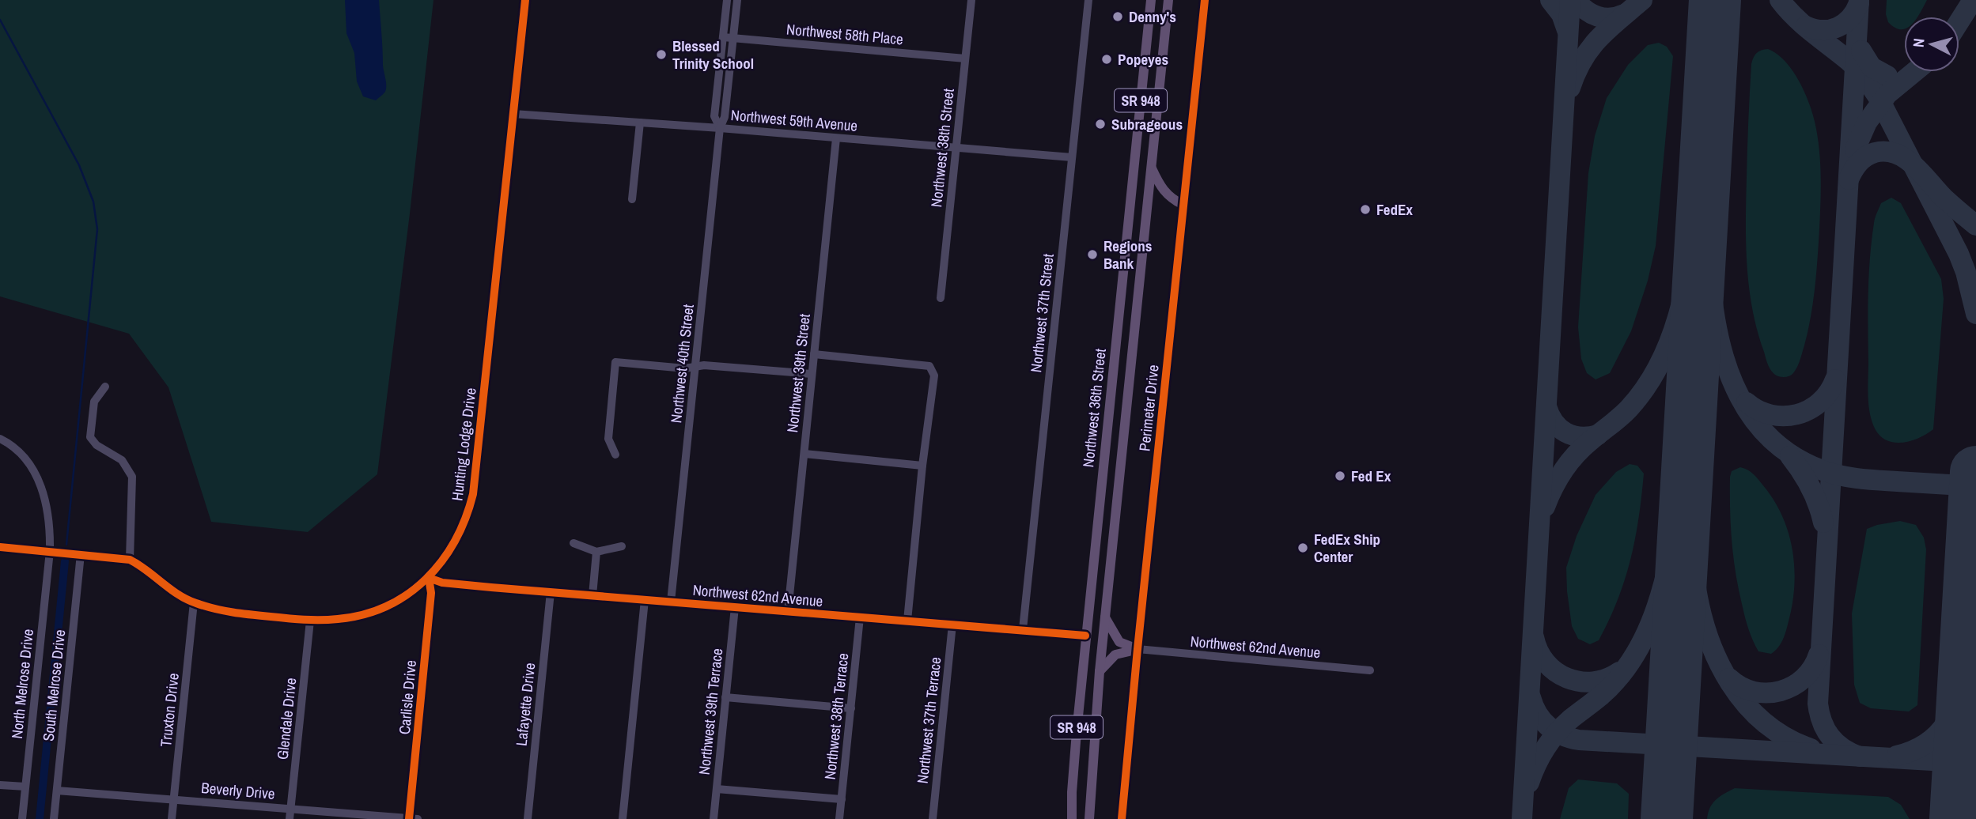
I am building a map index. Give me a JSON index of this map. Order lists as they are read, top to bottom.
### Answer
{
  "streets": {
    "main road": ["SR 948", "Northwest 36th Street"],
    "street": [
      "Northwest 58th Place",
      "Northwest 59th Avenue",
      "Northwest 38th Street",
      "Northwest 37th Street",
      "Northwest 40th Street",
      "Northwest 39th Street",
      "Perimeter Drive",
      "Hunting Lodge Drive",
      "Northwest 62nd Avenue",
      "North Melrose Drive",
      "South Melrose Drive",
      "Carlisle Drive",
      "Lafayette Drive",
      "Truxton Drive",
      "Northwest 39th Terrace",
      "Northwest 38th Terrace",
      "Glendale Drive",
      "Northwest 37th Terrace",
      "Beverly Drive"
    ]
  },
  "crossings": [
    ["Northwest 58th Place", "Northwest 38th Street"],
    ["Northwest 58th Place", "Northwest 40th Street"],
    ["Northwest 59th Avenue", "Northwest 38th Street"],
    ["Northwest 59th Avenue", "Northwest 37th Street"],
    ["Northwest 59th Avenue", "Northwest 40th Street"],
    ["Northwest 59th Avenue", "Northwest 39th Street"],
    ["Northwest 59th Avenue", "Hunting Lodge Drive"],
    ["Northwest 37th Street", "Northwest 62nd Avenue"],
    ["Northwest 40th Street", "Northwest 62nd Avenue"],
    ["Northwest 39th Street", "Northwest 62nd Avenue"],
    ["Northwest 36th Street", "Northwest 62nd Avenue"],
    ["Perimeter Drive", "Northwest 62nd Avenue"],
    ["Hunting Lodge Drive", "Northwest 62nd Avenue"],
    ["Hunting Lodge Drive", "North Melrose Drive"],
    ["Hunting Lodge Drive", "South Melrose Drive"],
    ["Hunting Lodge Drive", "Carlisle Drive"],
    ["Hunting Lodge Drive", "Truxton Drive"],
    ["Hunting Lodge Drive", "Glendale Drive"],
    ["Northwest 62nd Avenue", "Carlisle Drive"],
    ["Northwest 62nd Avenue", "Lafayette Drive"],
    ["Northwest 62nd Avenue", "Northwest 39th Terrace"],
    ["Northwest 62nd Avenue", "Northwest 38th Terrace"],
    ["Northwest 62nd Avenue", "Northwest 37th Terrace"],
    ["South Melrose Drive", "Beverly Drive"],
    ["Carlisle Drive", "Beverly Drive"],
    ["Truxton Drive", "Beverly Drive"],
    ["Glendale Drive", "Beverly Drive"]
  ],
  "places": [
    "Denny's",
    "Blessed Trinity School",
    "Popeyes",
    "Subrageous",
    "FedEx",
    "Regions Bank",
    "Fed Ex",
    "FedEx Ship Center"
  ],
  "north": "left"
}
